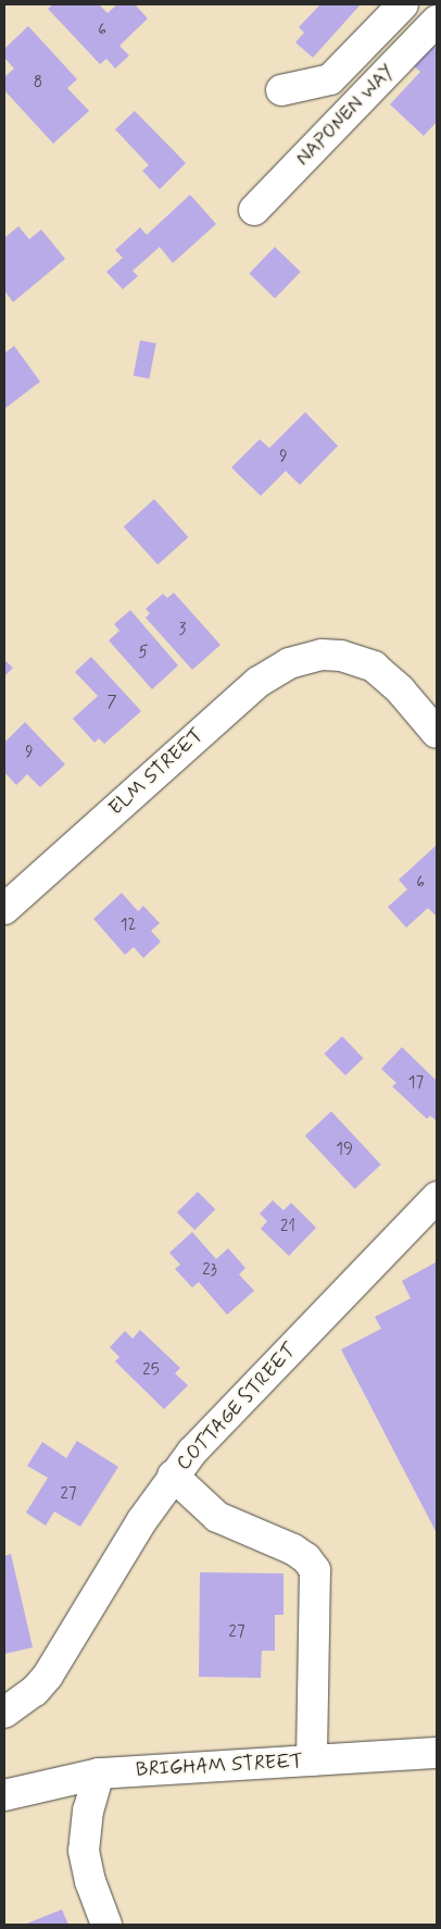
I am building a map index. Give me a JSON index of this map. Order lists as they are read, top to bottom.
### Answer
{
  "streets": {
    "street": [
      "NAPONEN WAY",
      "ELM STREET",
      "COTTAGE STREET",
      "BRIGHAM STREET"
    ]
  },
  "house_numbers": [
    "6",
    "8",
    "9",
    "3",
    "5",
    "7",
    "9",
    "6",
    "12",
    "17",
    "19",
    "21",
    "23",
    "25",
    "27",
    "27"
  ]
}
